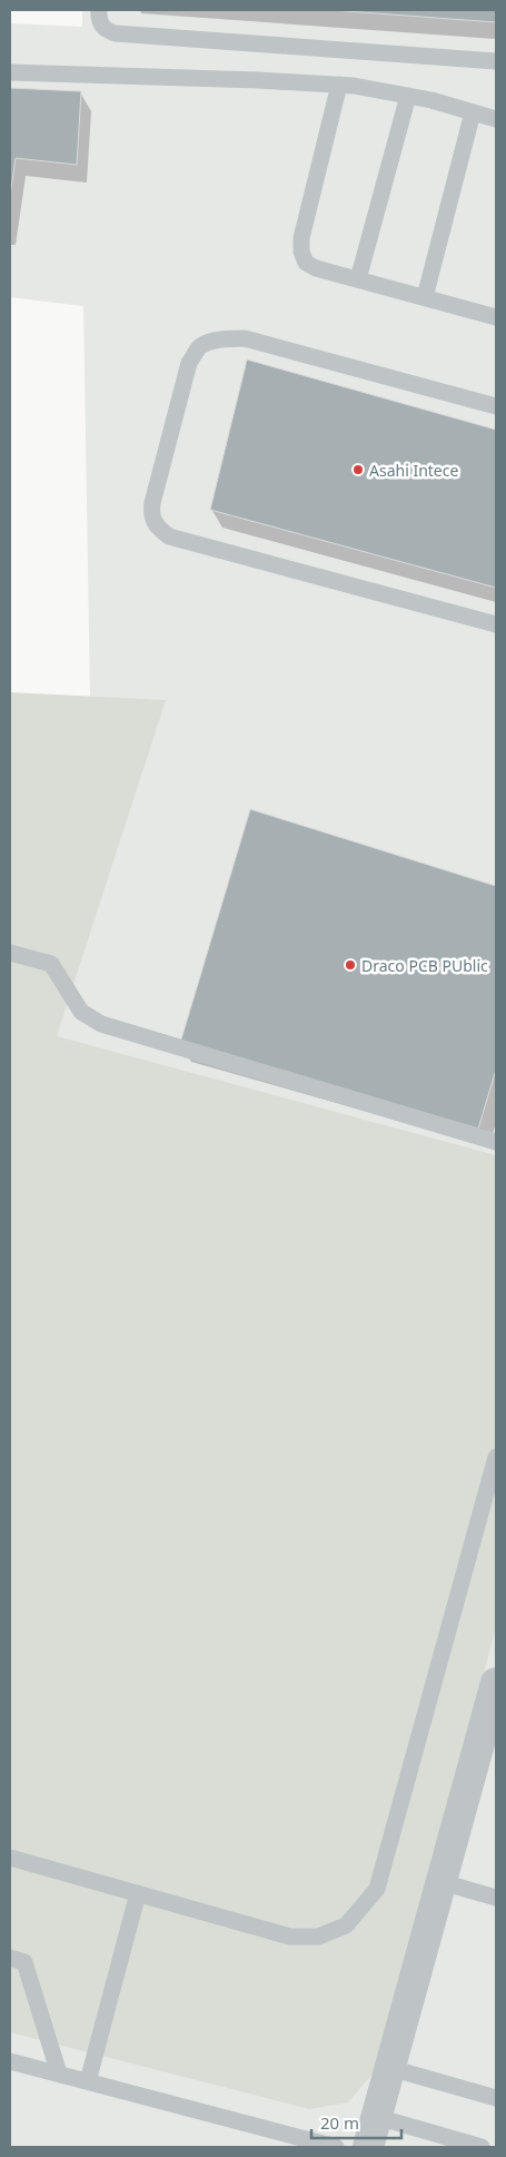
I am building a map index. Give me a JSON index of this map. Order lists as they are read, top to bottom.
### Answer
{
  "places": ["Asahi Intece", "Draco PCB PUblic"],
  "scale_bar": "20 m"
}
